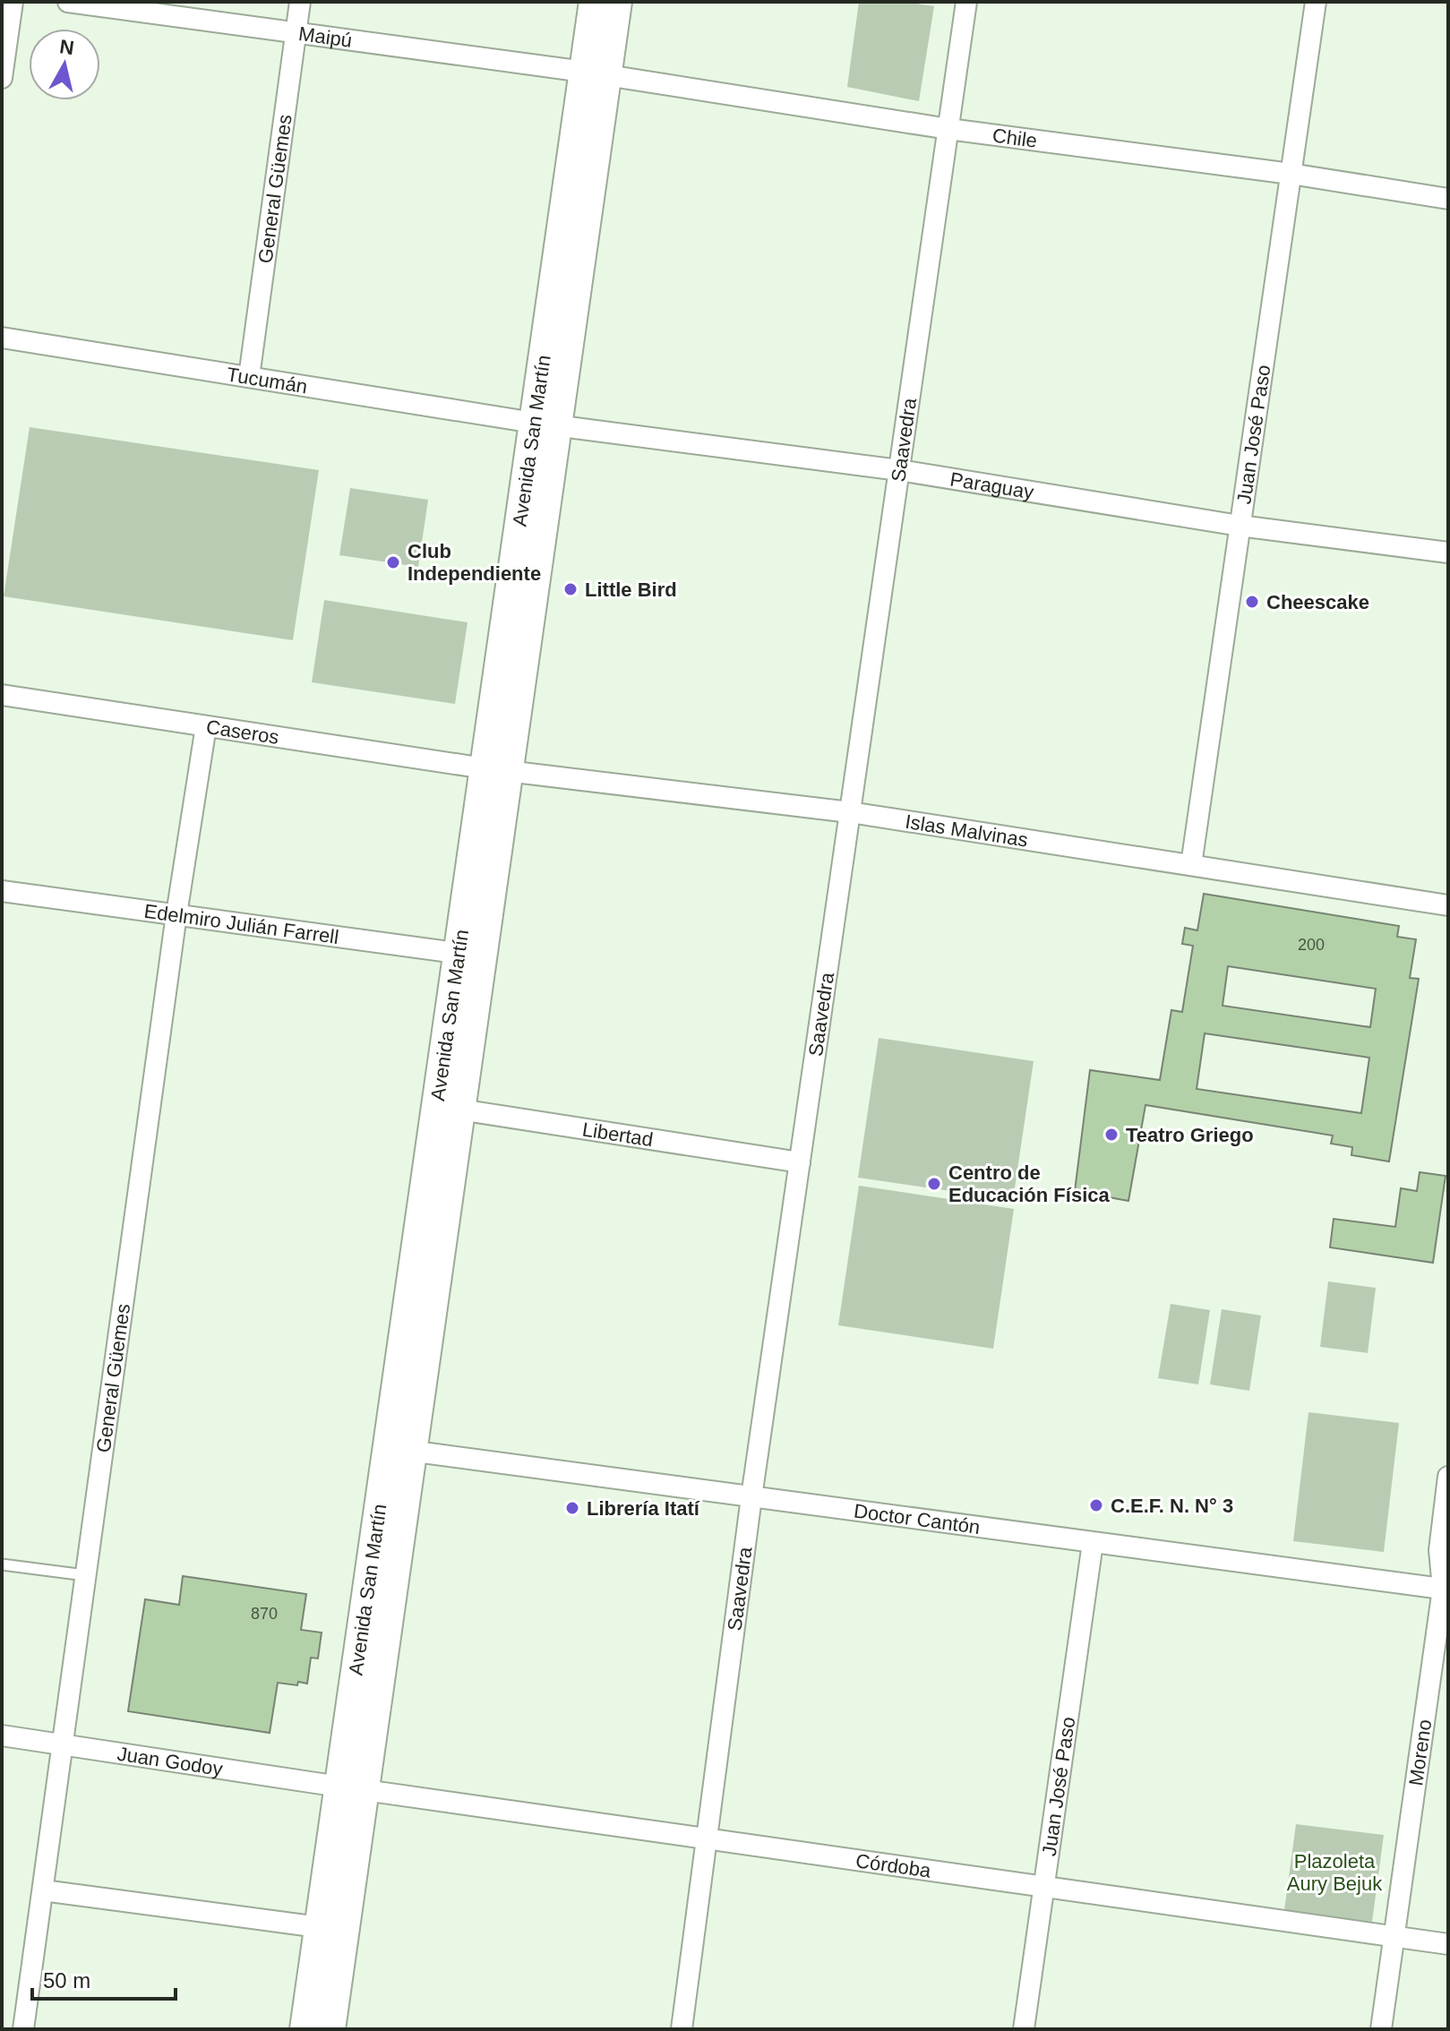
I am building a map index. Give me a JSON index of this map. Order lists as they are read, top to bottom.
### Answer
{
  "streets": {
    "main road": ["Avenida San Martín"],
    "street": [
      "Maipú",
      "Chile",
      "General Güemes",
      "Tucumán",
      "Juan José Paso",
      "Saavedra",
      "Paraguay",
      "Caseros",
      "Islas Malvinas",
      "Edelmiro Julián Farrell",
      "Libertad",
      "Doctor Cantón",
      "Moreno",
      "Juan Godoy",
      "Córdoba"
    ]
  },
  "crossings": [
    ["Maipú", "Chile"],
    ["Maipú", "General Güemes"],
    ["Maipú", "Avenida San Martín"],
    ["Chile", "Juan José Paso"],
    ["Chile", "Avenida San Martín"],
    ["Chile", "Saavedra"],
    ["General Güemes", "Tucumán"],
    ["General Güemes", "Caseros"],
    ["General Güemes", "Edelmiro Julián Farrell"],
    ["General Güemes", "Juan Godoy"],
    ["Tucumán", "Avenida San Martín"],
    ["Tucumán", "Paraguay"],
    ["Juan José Paso", "Paraguay"],
    ["Juan José Paso", "Islas Malvinas"],
    ["Juan José Paso", "Doctor Cantón"],
    ["Juan José Paso", "Córdoba"],
    ["Avenida San Martín", "Paraguay"],
    ["Avenida San Martín", "Caseros"],
    ["Avenida San Martín", "Islas Malvinas"],
    ["Avenida San Martín", "Edelmiro Julián Farrell"],
    ["Avenida San Martín", "Libertad"],
    ["Avenida San Martín", "Doctor Cantón"],
    ["Avenida San Martín", "Juan Godoy"],
    ["Avenida San Martín", "Córdoba"],
    ["Saavedra", "Paraguay"],
    ["Saavedra", "Islas Malvinas"],
    ["Saavedra", "Libertad"],
    ["Saavedra", "Doctor Cantón"],
    ["Saavedra", "Córdoba"],
    ["Caseros", "Islas Malvinas"],
    ["Doctor Cantón", "Moreno"],
    ["Moreno", "Córdoba"],
    ["Juan Godoy", "Córdoba"]
  ],
  "parks": ["Plazoleta Aury Bejuk"],
  "places": [
    "Club Independiente",
    "Little Bird",
    "Cheescake",
    "Teatro Griego",
    "Centro de Educación Física",
    "C.E.F. N. N° 3",
    "Librería Itatí"
  ],
  "house_numbers": ["200", "870"],
  "scale_bar": "50 m",
  "north": "top"
}
